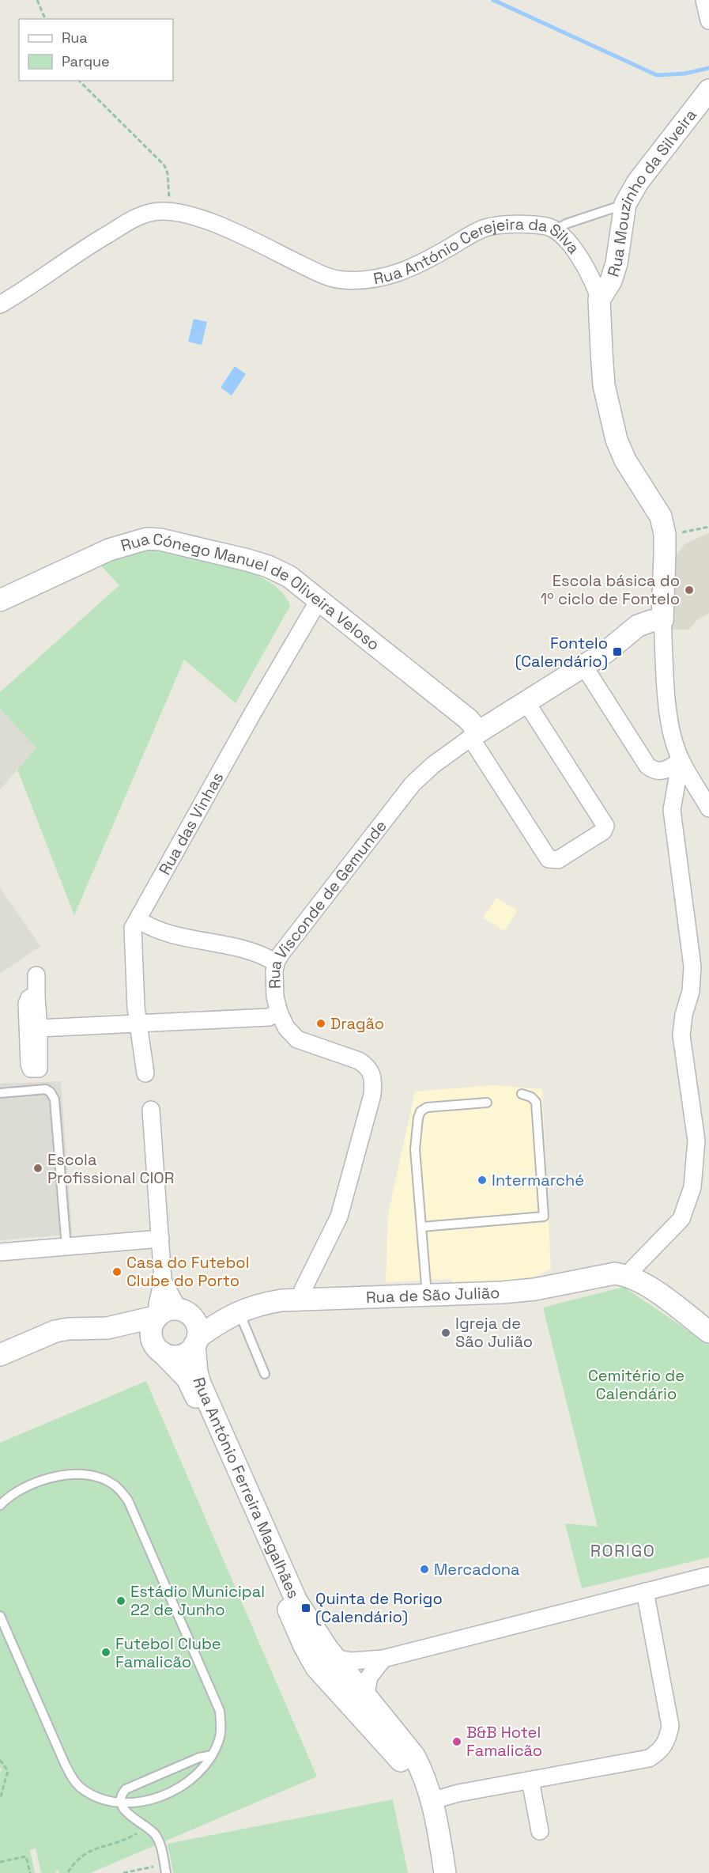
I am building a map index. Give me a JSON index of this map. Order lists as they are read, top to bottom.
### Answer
{
  "streets": {
    "street": [
      "Rua Mouzinho da Silveira",
      "Rua António Cerejeira da Silva",
      "Rua Cónego Manuel de Oliveira Veloso",
      "Rua das Vinhas",
      "Rua Visconde de Gemunde",
      "Rua de São Julião",
      "Rua António Ferreira Magalhães"
    ]
  },
  "crossings": [
    ["Rua Mouzinho da Silveira", "Rua António Cerejeira da Silva"],
    ["Rua António Cerejeira da Silva", "Rua Visconde de Gemunde"],
    ["Rua Cónego Manuel de Oliveira Veloso", "Rua das Vinhas"],
    ["Rua Cónego Manuel de Oliveira Veloso", "Rua Visconde de Gemunde"],
    ["Rua Visconde de Gemunde", "Rua de São Julião"],
    ["Rua de São Julião", "Rua António Ferreira Magalhães"]
  ],
  "districts": ["RORIGO"],
  "parks": ["Cemitério de Calendário"],
  "places": {
    "other": [
      "Escola básica do 1º ciclo de Fontelo",
      "Dragão",
      "Escola Profissional CIOR",
      "Intermarché",
      "Casa do Futebol Clube do Porto",
      "Igreja de São Julião",
      "Mercadona",
      "Estádio Municipal 22 de Junho",
      "Futebol Clube Famalicão",
      "B&B Hotel Famalicão"
    ],
    "transit": ["Fontelo (Calendário)", "Quinta de Rorigo (Calendário)"]
  },
  "legend": ["Rua", "Parque"]
}
